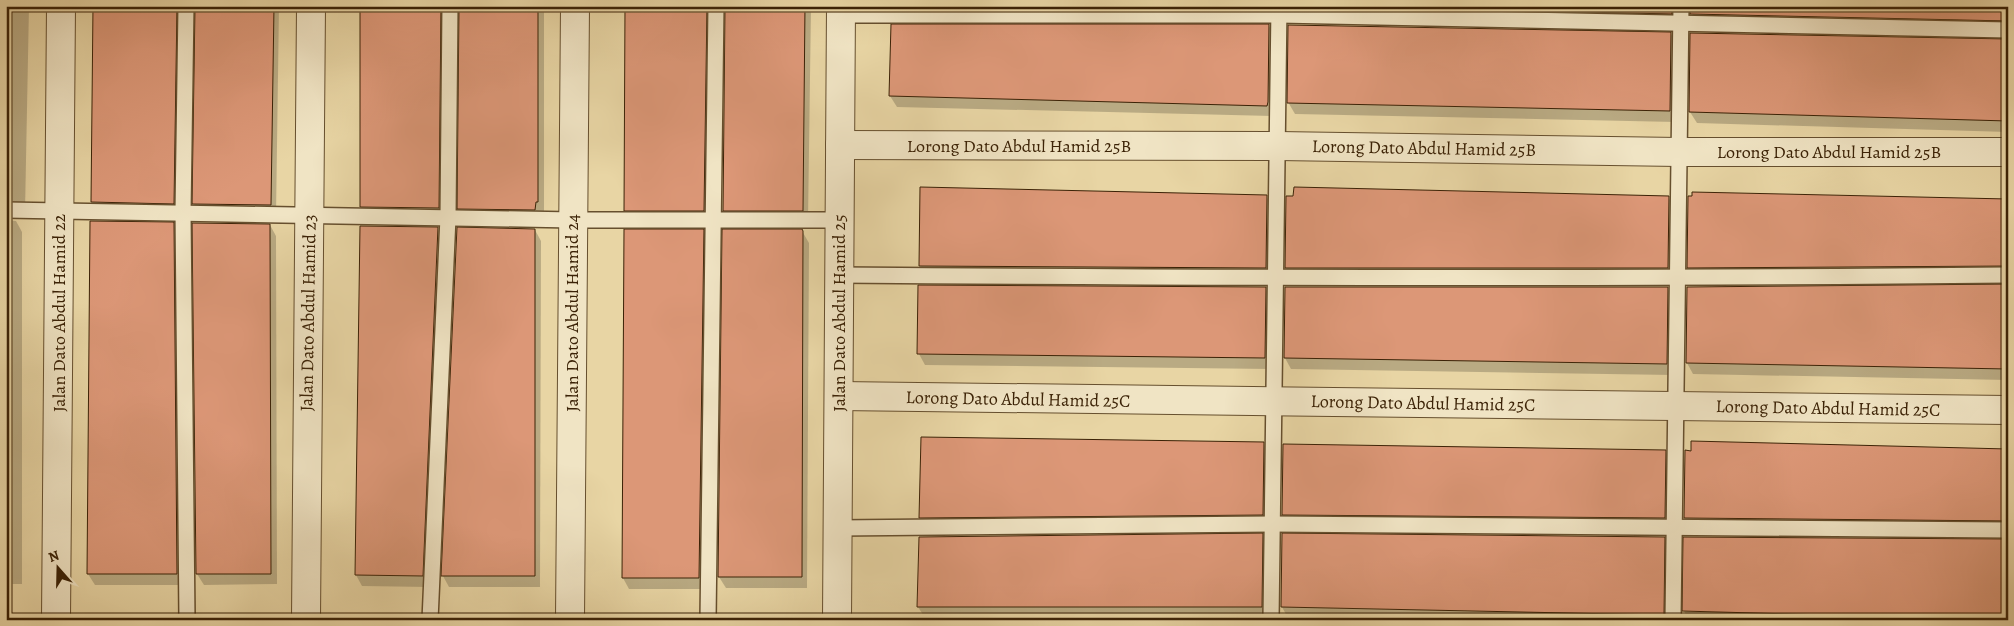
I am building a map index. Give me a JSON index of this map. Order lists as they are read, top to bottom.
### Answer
{
  "streets": {
    "street": [
      "Lorong Dato Abdul Hamid 25B",
      "Jalan Dato Abdul Hamid 22",
      "Jalan Dato Abdul Hamid 23",
      "Jalan Dato Abdul Hamid 24",
      "Jalan Dato Abdul Hamid 25",
      "Lorong Dato Abdul Hamid 25C"
    ]
  },
  "crossings": [
    ["Lorong Dato Abdul Hamid 25B", "Jalan Dato Abdul Hamid 25"],
    ["Jalan Dato Abdul Hamid 25", "Lorong Dato Abdul Hamid 25C"]
  ],
  "north": "top"
}
